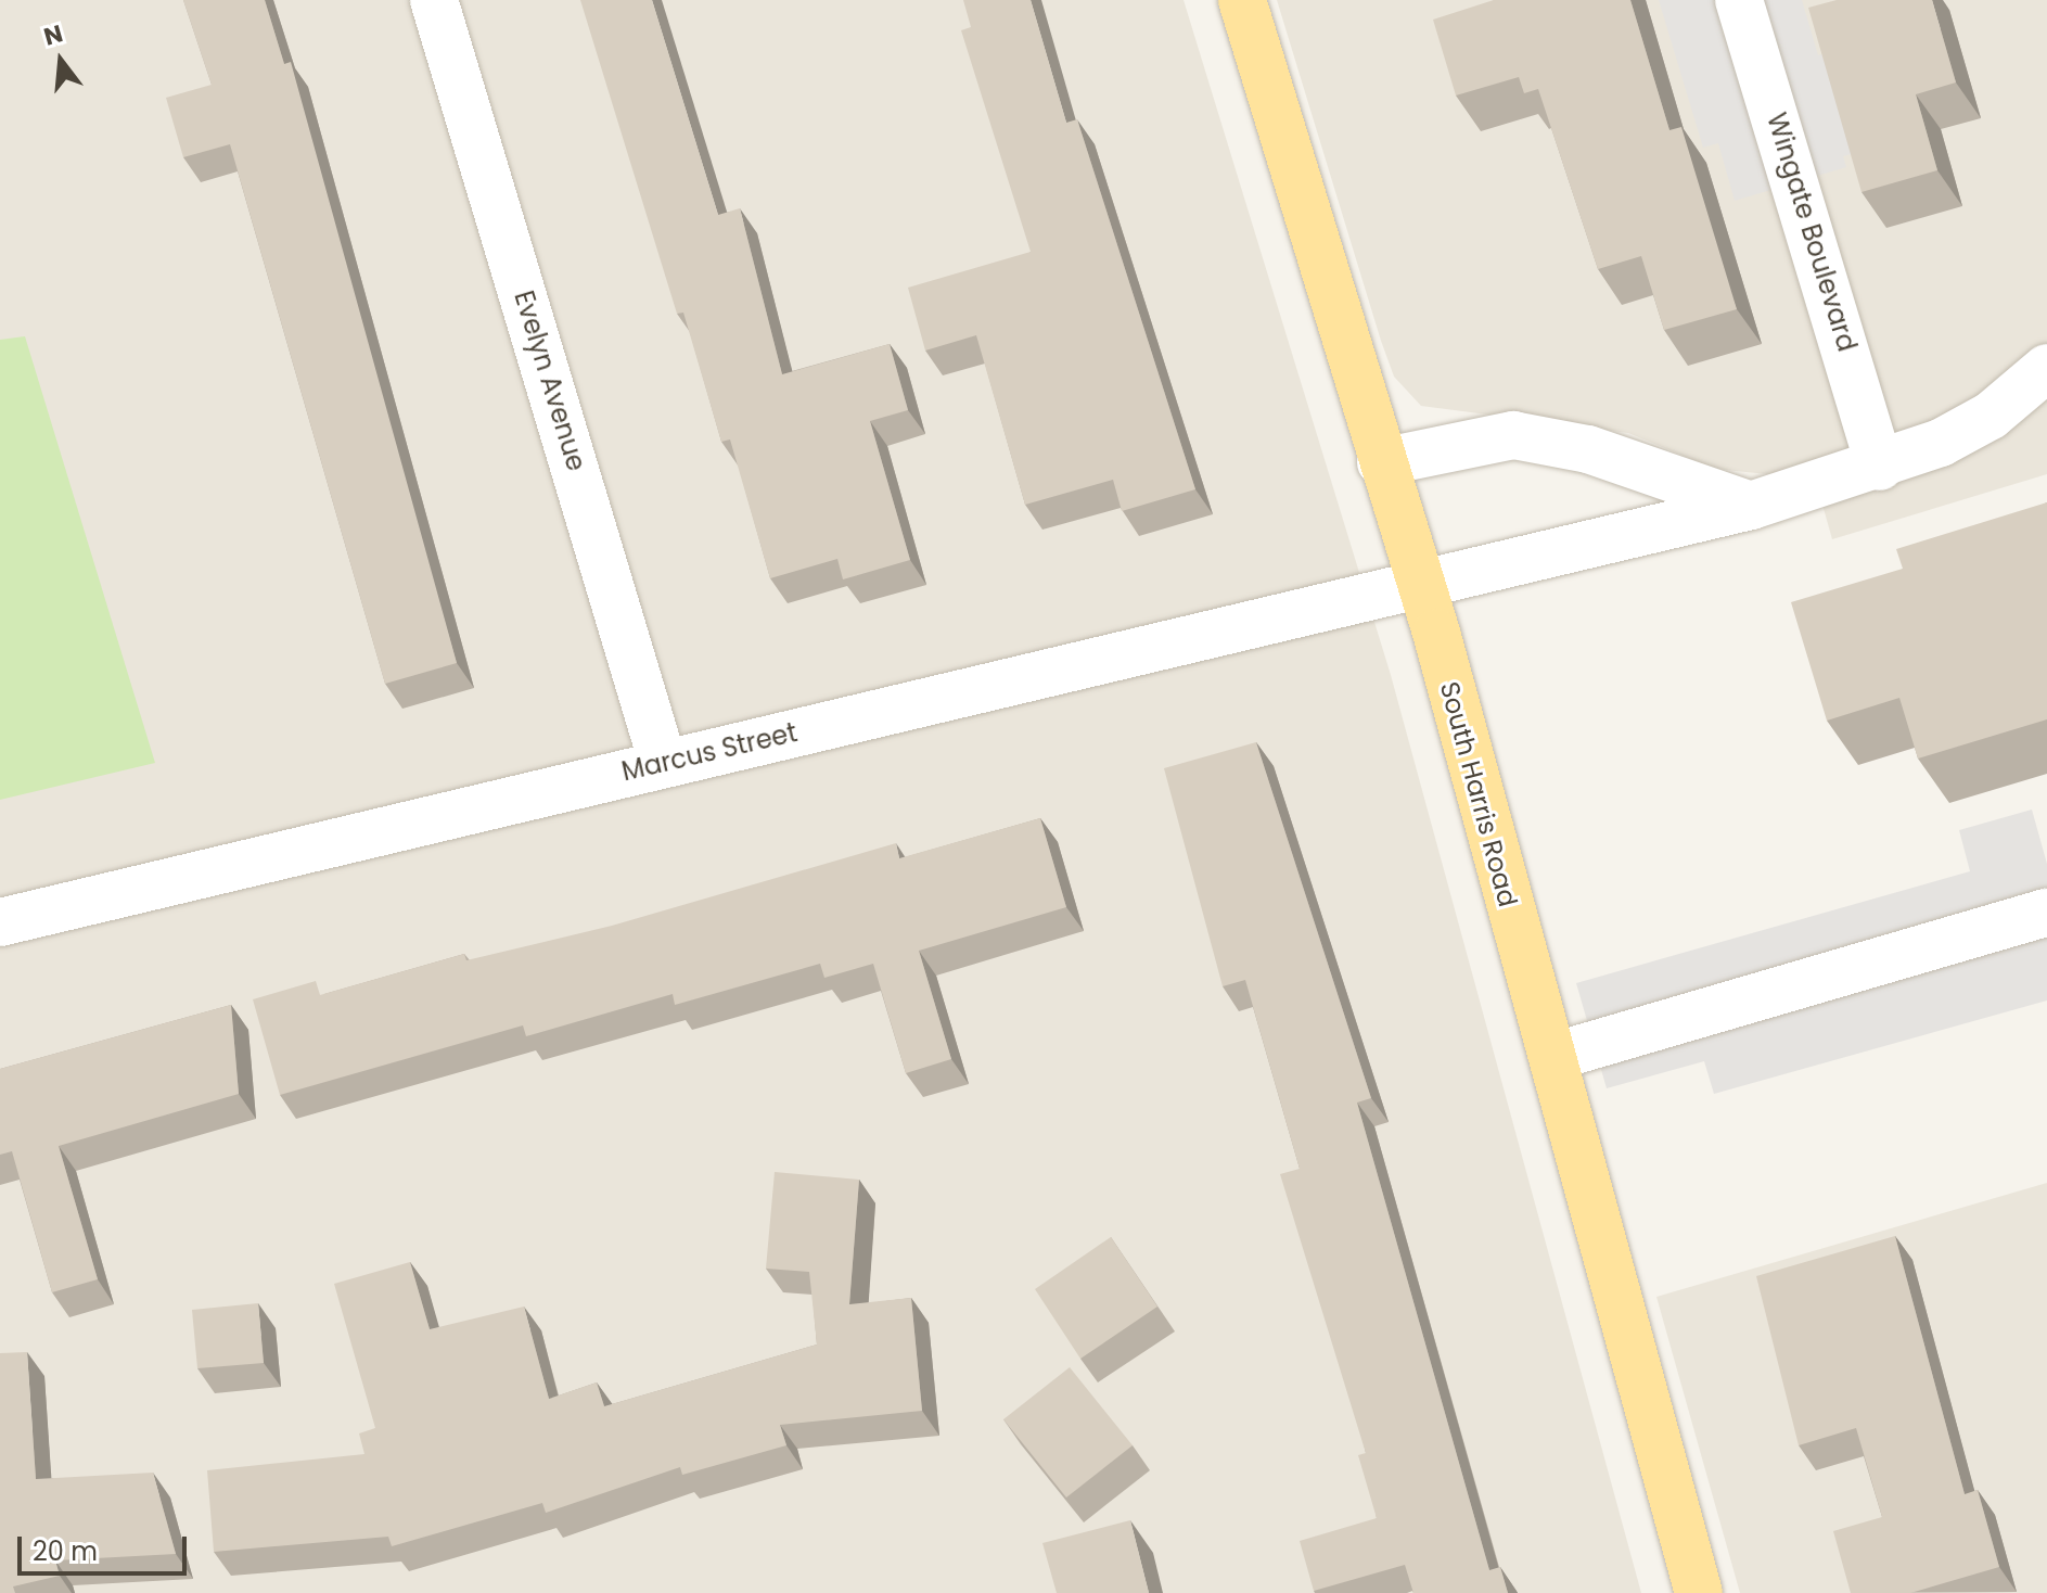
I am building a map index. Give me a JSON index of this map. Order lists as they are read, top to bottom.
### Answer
{
  "streets": {
    "main road": ["South Harris Road"],
    "street": ["Wingate Boulevard", "Evelyn Avenue", "Marcus Street"]
  },
  "crossings": [
    ["Evelyn Avenue", "Marcus Street"],
    ["Marcus Street", "South Harris Road"]
  ],
  "scale_bar": "20 m",
  "north": "top"
}
